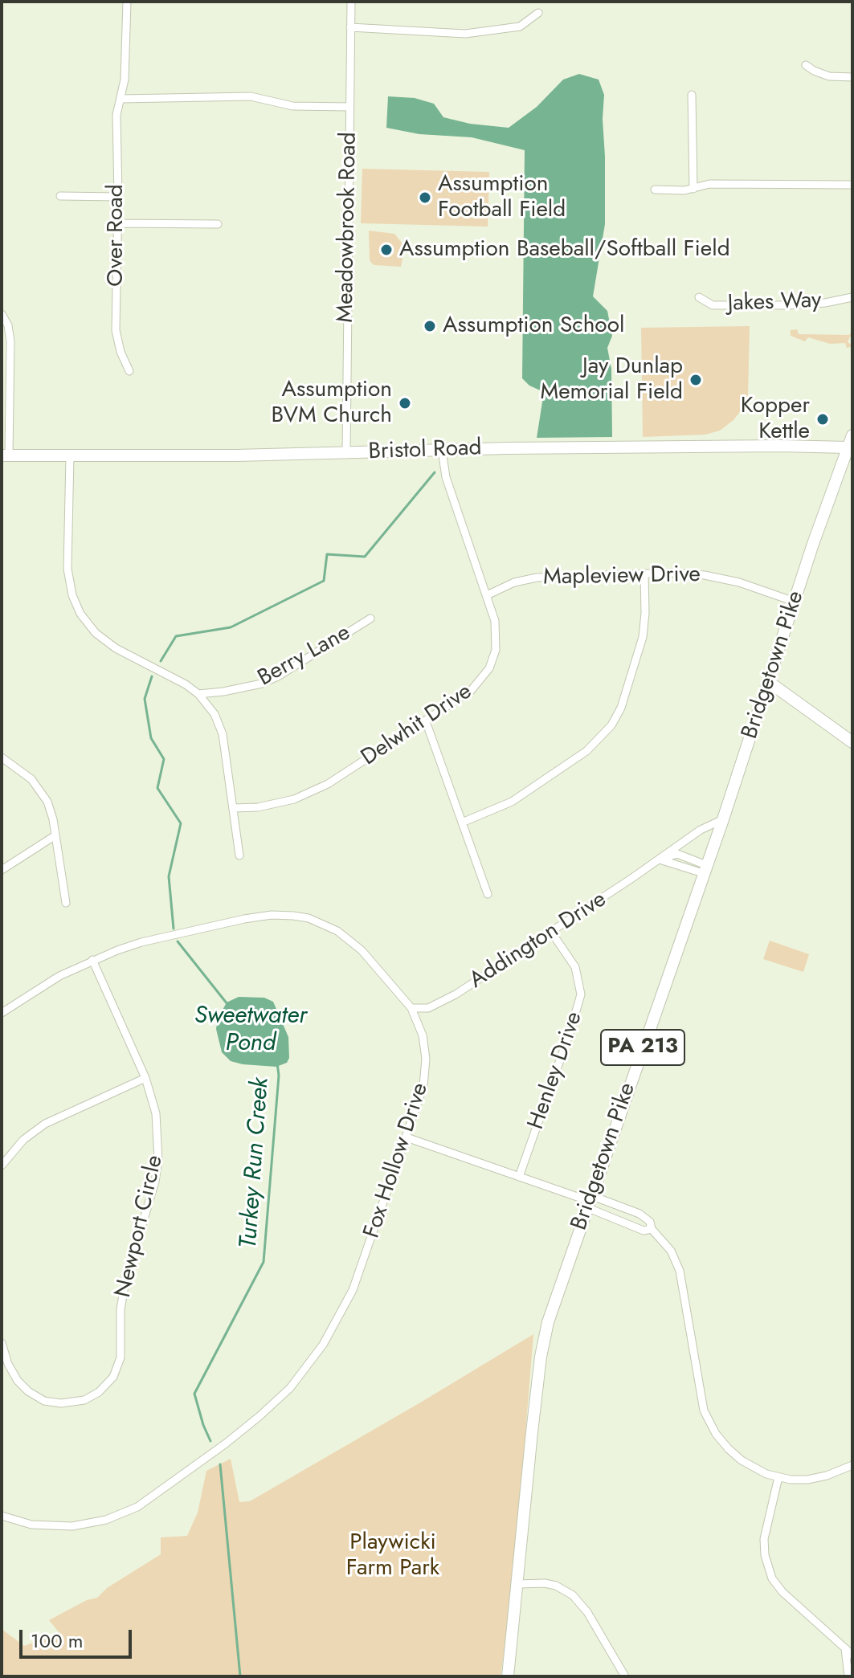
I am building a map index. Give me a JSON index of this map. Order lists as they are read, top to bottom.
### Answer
{
  "streets": {
    "main road": ["Bristol Road", "Bridgetown Pike", "PA 213"],
    "street": [
      "Meadowbrook Road",
      "Over Road",
      "Jakes Way",
      "Mapleview Drive",
      "Berry Lane",
      "Delwhit Drive",
      "Addington Drive",
      "Henley Drive",
      "Fox Hollow Drive",
      "Newport Circle"
    ]
  },
  "crossings": [
    ["Meadowbrook Road", "Bristol Road"],
    ["Bristol Road", "Bridgetown Pike"],
    ["Bristol Road", "Delwhit Drive"],
    ["Mapleview Drive", "Bridgetown Pike"],
    ["Mapleview Drive", "Delwhit Drive"],
    ["Bridgetown Pike", "Addington Drive"],
    ["Addington Drive", "Henley Drive"],
    ["Addington Drive", "Fox Hollow Drive"],
    ["Fox Hollow Drive", "Newport Circle"]
  ],
  "water": ["Sweetwater Pond", "Turkey Run Creek"],
  "parks": ["Playwicki Farm Park"],
  "places": [
    "Assumption Football Field",
    "Assumption Baseball/Softball Field",
    "Assumption School",
    "Jay Dunlap Memorial Field",
    "Assumption BVM Church",
    "Kopper Kettle"
  ],
  "scale_bar": "100 m"
}
